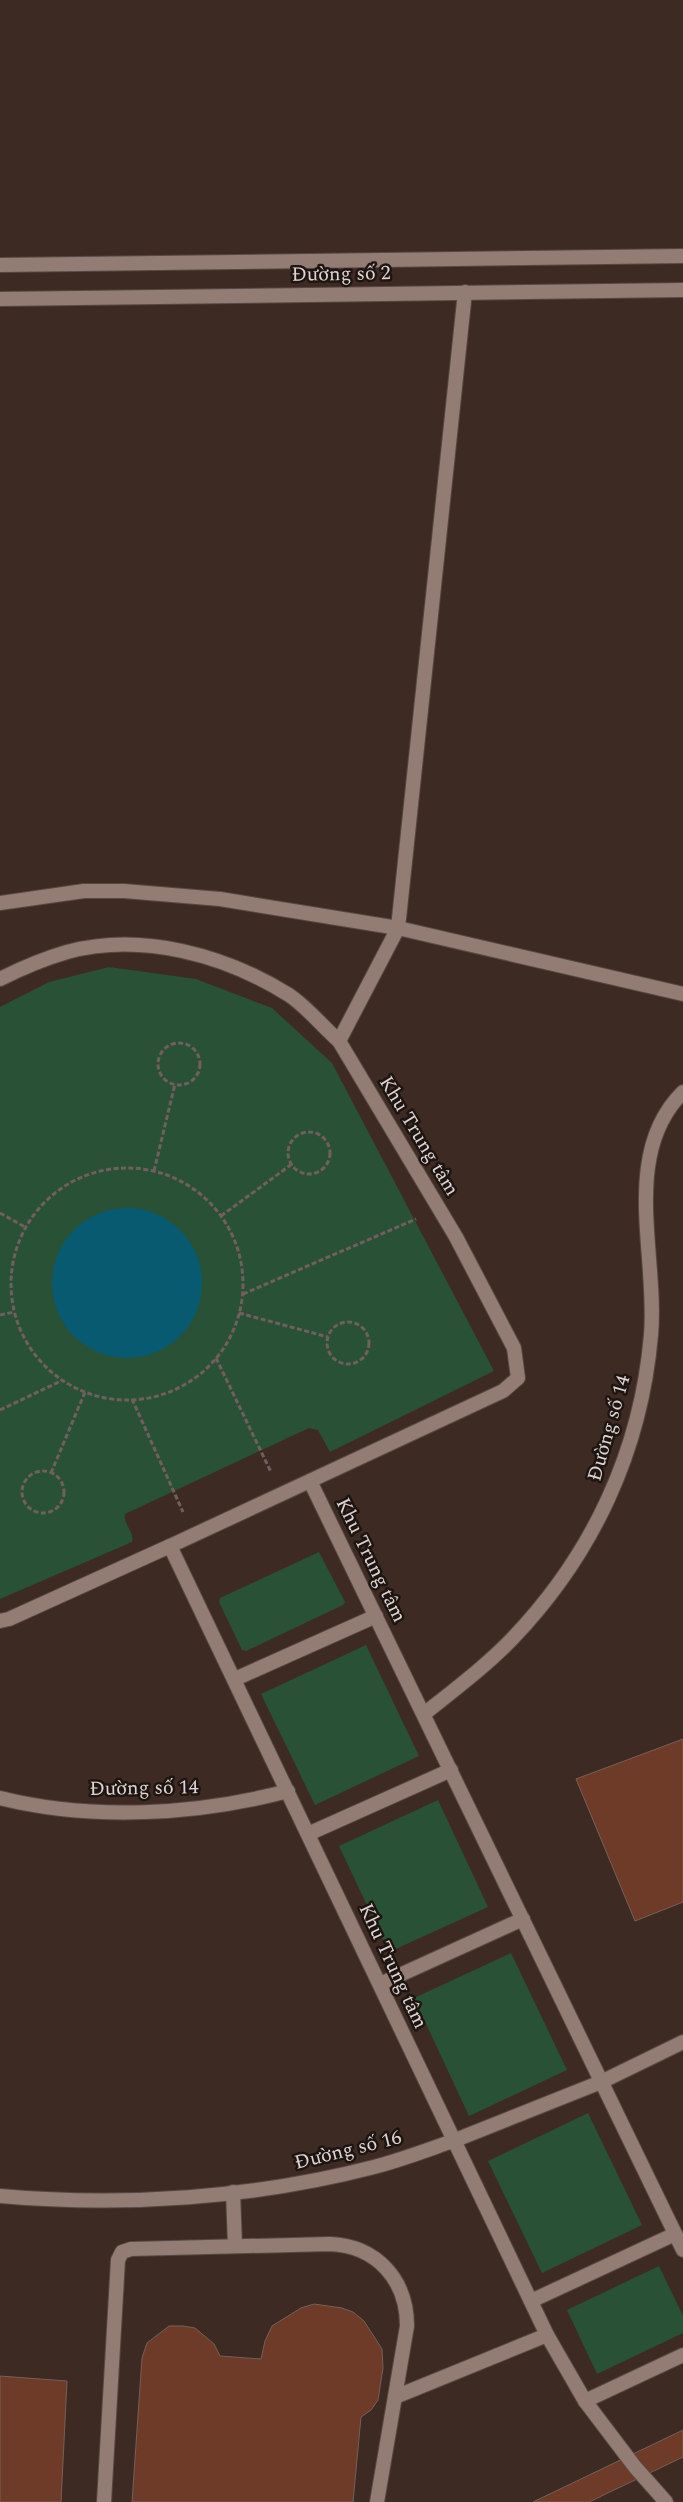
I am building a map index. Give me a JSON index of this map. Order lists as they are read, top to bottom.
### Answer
{
  "streets": {
    "street": [
      "Đường số 2",
      "Khu Trung tâm",
      "Đường số 14",
      "Đường số 16"
    ]
  },
  "crossings": [
    ["Khu Trung tâm", "Đường số 14"],
    ["Khu Trung tâm", "Đường số 16"]
  ]
}
